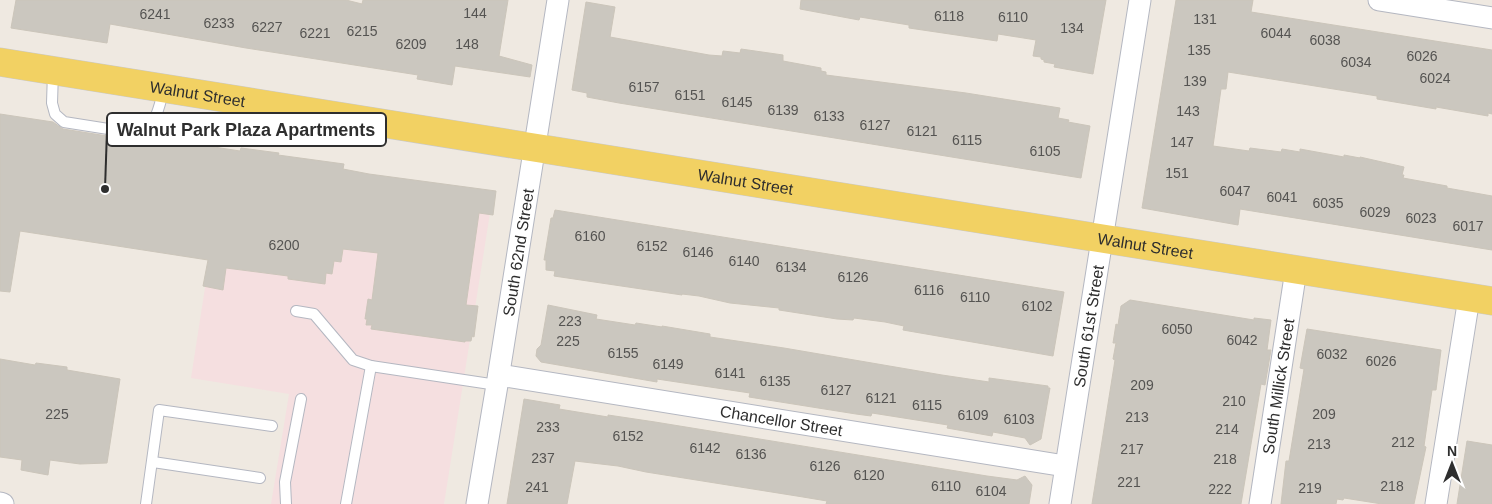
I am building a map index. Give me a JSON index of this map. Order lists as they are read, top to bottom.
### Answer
{
  "streets": {
    "main road": ["Walnut Street"],
    "street": [
      "South 62nd Street",
      "South 61st Street",
      "South Millick Street",
      "Chancellor Street"
    ]
  },
  "crossings": [
    ["Walnut Street", "South 62nd Street"],
    ["Walnut Street", "South 61st Street"],
    ["Walnut Street", "South Millick Street"],
    ["South 62nd Street", "Chancellor Street"],
    ["South 61st Street", "Chancellor Street"]
  ],
  "places": ["Walnut Park Plaza Apartments"],
  "house_numbers": [
    "144",
    "6241",
    "6118",
    "6110",
    "131",
    "6233",
    "6227",
    "134",
    "6215",
    "6221",
    "6044",
    "6038",
    "6209",
    "148",
    "135",
    "6026",
    "6034",
    "6024",
    "139",
    "6157",
    "6151",
    "6145",
    "6139",
    "143",
    "6133",
    "6127",
    "6121",
    "6115",
    "147",
    "6105",
    "151",
    "6047",
    "6041",
    "6035",
    "6029",
    "6023",
    "6017",
    "6160",
    "6200",
    "6152",
    "6146",
    "6140",
    "6134",
    "6126",
    "6116",
    "6110",
    "6102",
    "223",
    "6050",
    "6042",
    "225",
    "6155",
    "6032",
    "6026",
    "6149",
    "6141",
    "6135",
    "209",
    "6127",
    "6121",
    "210",
    "6115",
    "225",
    "209",
    "6109",
    "213",
    "6103",
    "233",
    "214",
    "6152",
    "212",
    "213",
    "6142",
    "217",
    "6136",
    "237",
    "218",
    "6126",
    "6120",
    "221",
    "6110",
    "218",
    "241",
    "219",
    "222",
    "6104"
  ],
  "north": "top"
}
